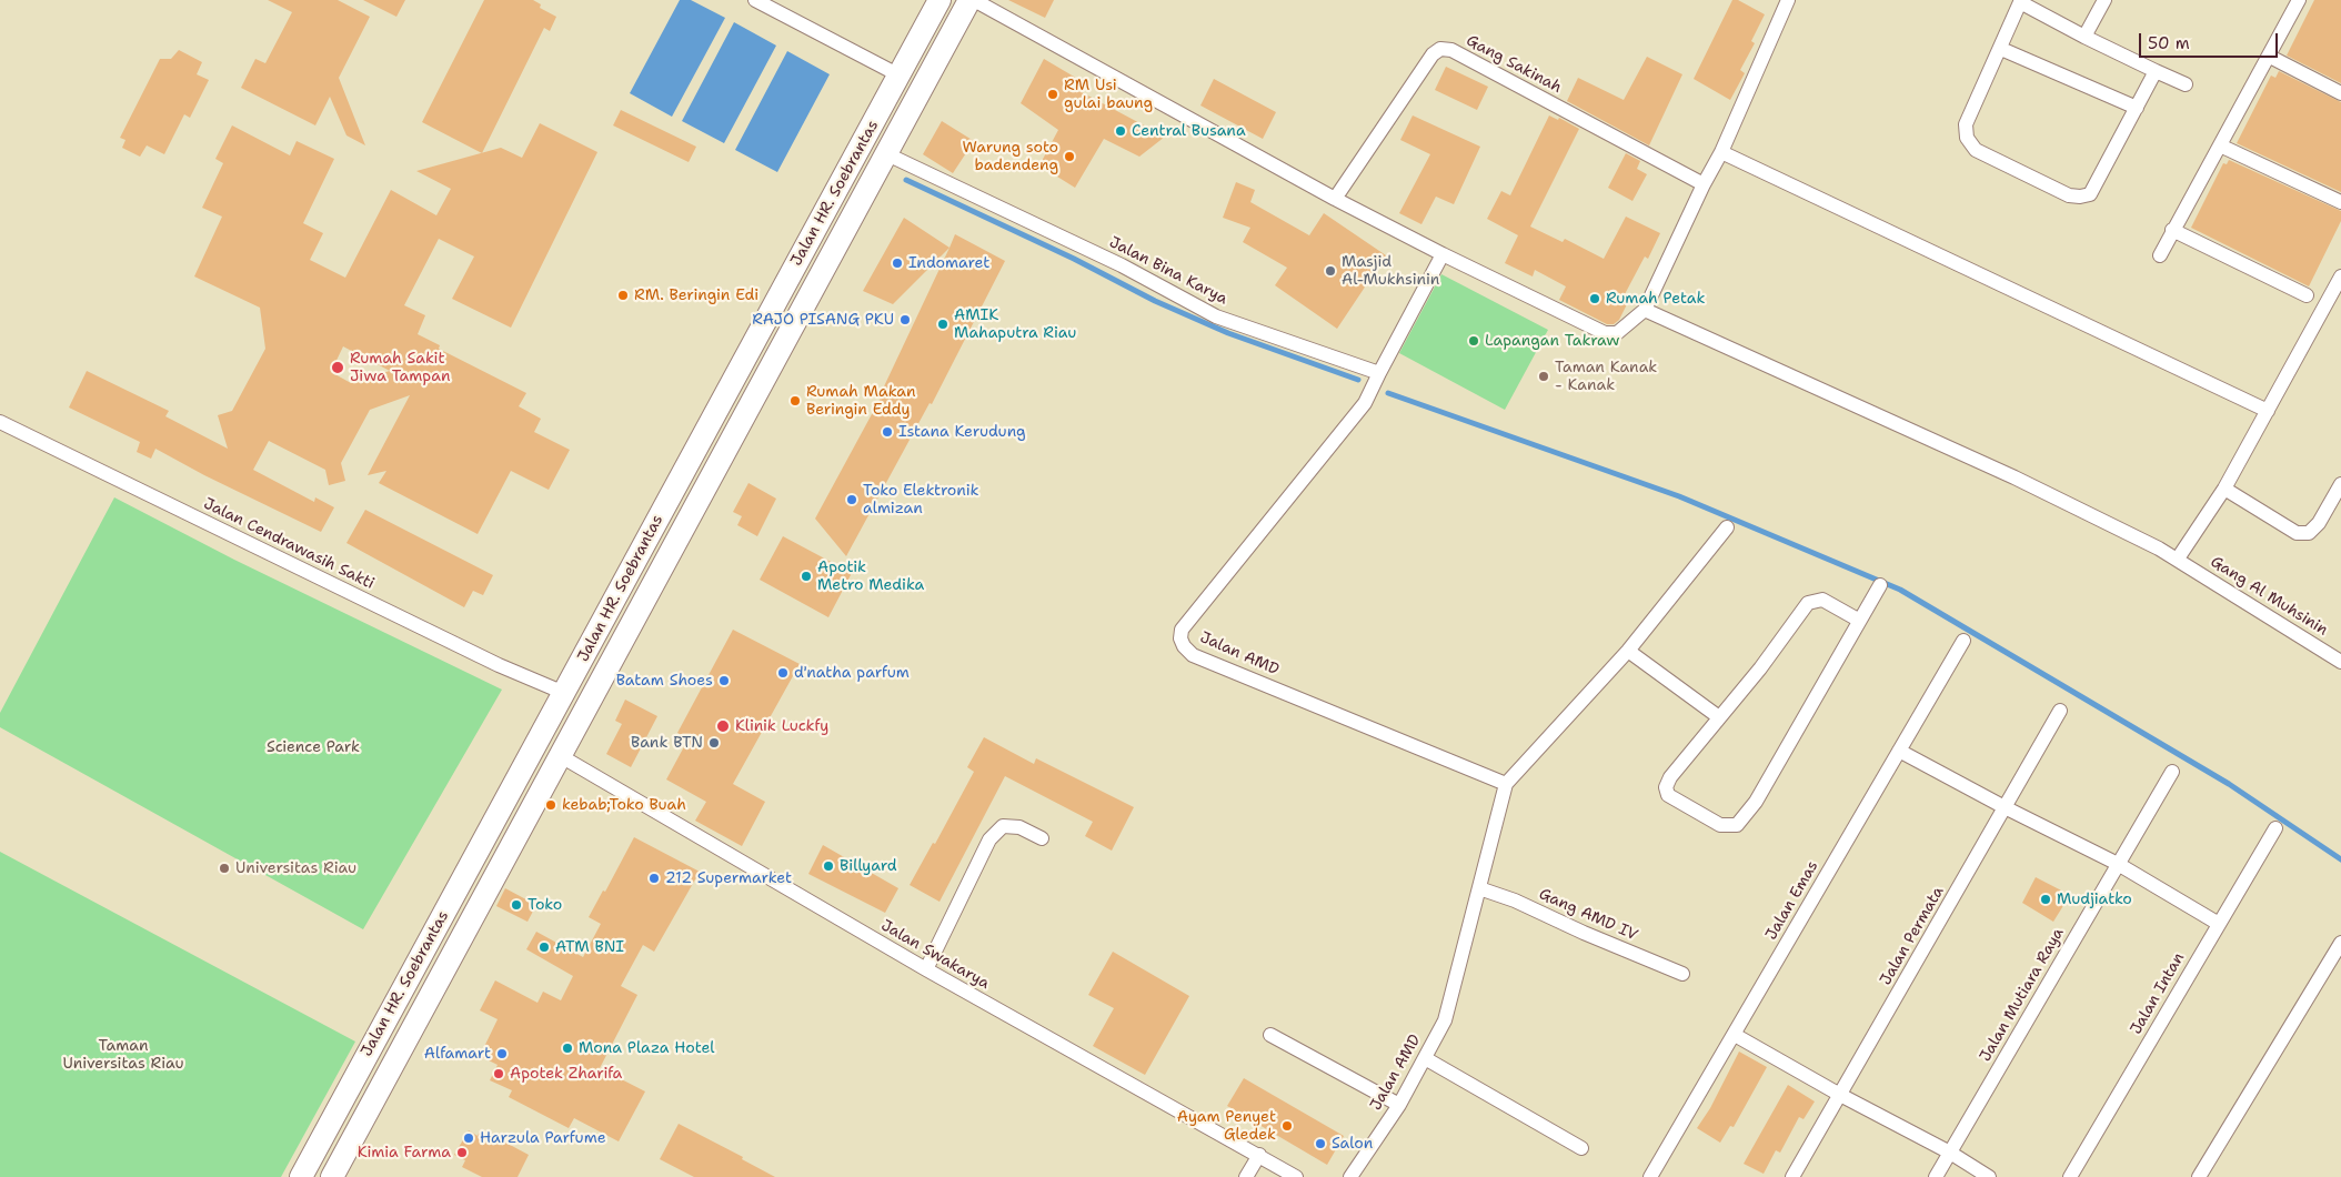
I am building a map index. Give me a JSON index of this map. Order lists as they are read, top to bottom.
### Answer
{
  "streets": {
    "main road": ["Jalan HR. Soebrantas"],
    "street": [
      "Gang Sakinah",
      "Jalan Bina Karya",
      "Jalan Cendrawasih Sakti",
      "Gang Al Muhsinin",
      "Jalan AMD",
      "Jalan Emas",
      "Gang AMD IV",
      "Jalan Permata",
      "Jalan Swakarya",
      "Jalan Intan",
      "Jalan Mutiara Raya"
    ]
  },
  "crossings": [
    ["Jalan HR. Soebrantas", "Jalan Bina Karya"],
    ["Jalan HR. Soebrantas", "Jalan Cendrawasih Sakti"],
    ["Jalan HR. Soebrantas", "Jalan Swakarya"],
    ["Jalan Bina Karya", "Jalan AMD"],
    ["Jalan AMD", "Gang AMD IV"]
  ],
  "parks": ["Science Park", "Taman Universitas Riau"],
  "places": [
    "RM Usi gulai baung",
    "Central Busana",
    "Warung soto badendeng",
    "Indomaret",
    "Masjid Al-Mukhsinin",
    "RM. Beringin Edi",
    "Rumah Petak",
    "RAJO PISANG PKU",
    "AMIK Mahaputra Riau",
    "Lapangan Takraw",
    "Rumah Sakit Jiwa Tampan",
    "Taman Kanak - Kanak",
    "Rumah Makan Beringin Eddy",
    "Istana Kerudung",
    "Toko Elektronik almizan",
    "Apotik Metro Medika",
    "d'natha parfum",
    "Batam Shoes",
    "Klinik Luckfy",
    "Bank BTN",
    "kebab;Toko Buah",
    "Billyard",
    "Universitas Riau",
    "212 Supermarket",
    "Mudjiatko",
    "Toko",
    "ATM BNI",
    "Mona Plaza Hotel",
    "Alfamart",
    "Apotek Zharifa",
    "Ayam Penyet Gledek",
    "Harzula Parfume",
    "Salon",
    "Kimia Farma"
  ],
  "scale_bar": "50 m"
}
